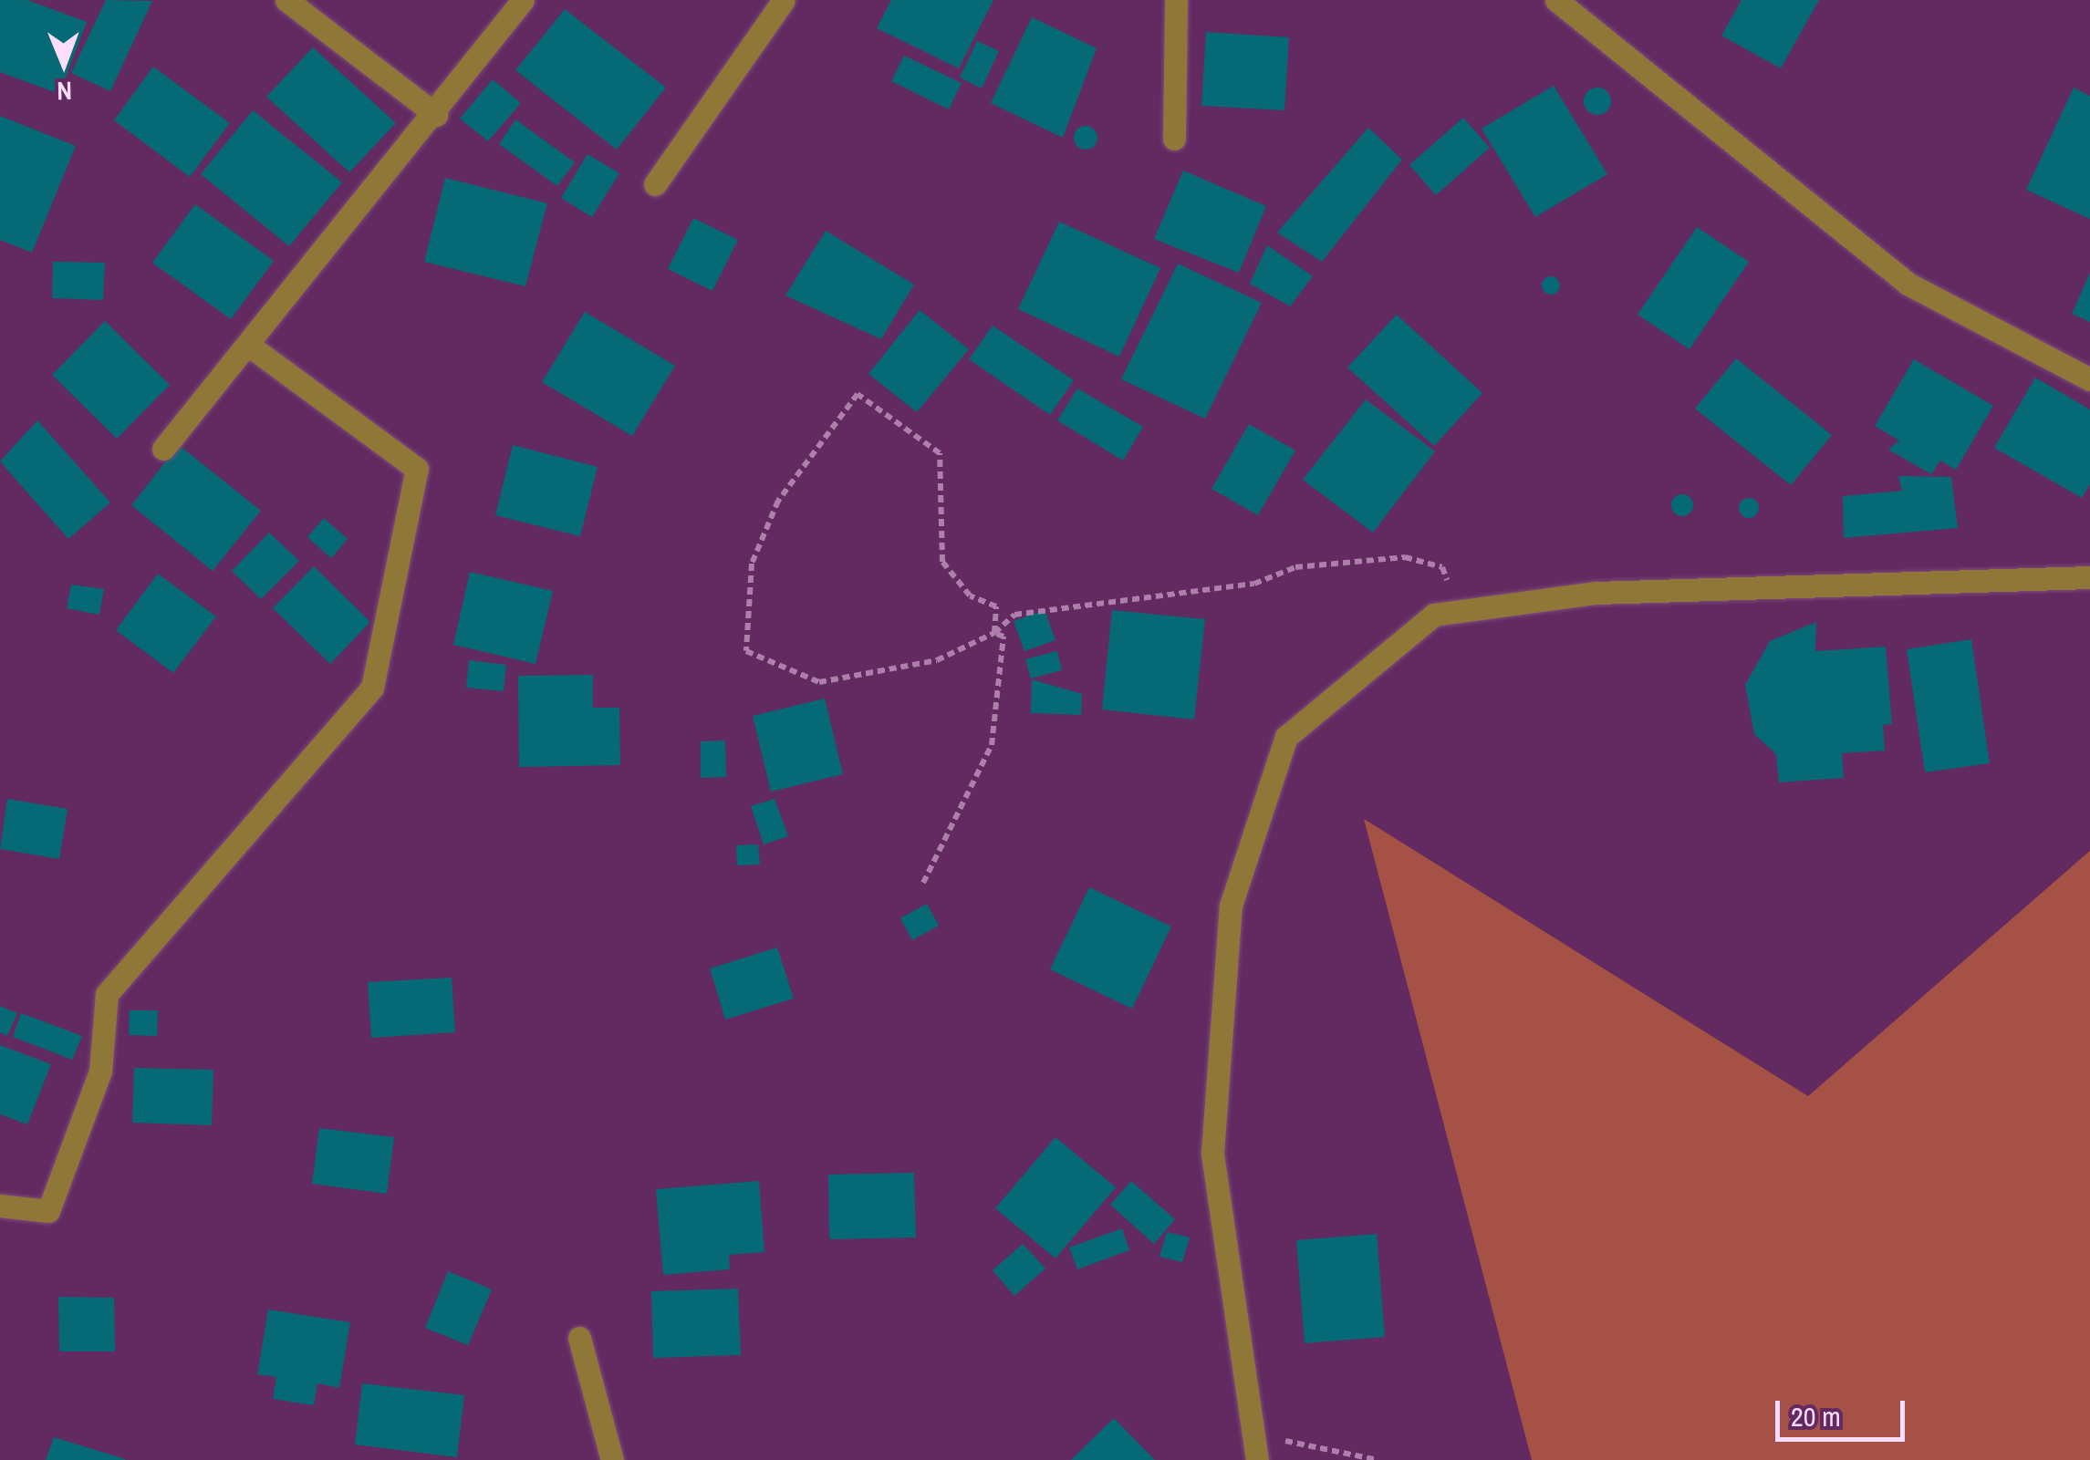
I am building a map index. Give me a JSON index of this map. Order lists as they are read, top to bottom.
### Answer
{
  "scale_bar": "20 m",
  "north": "bottom"
}
